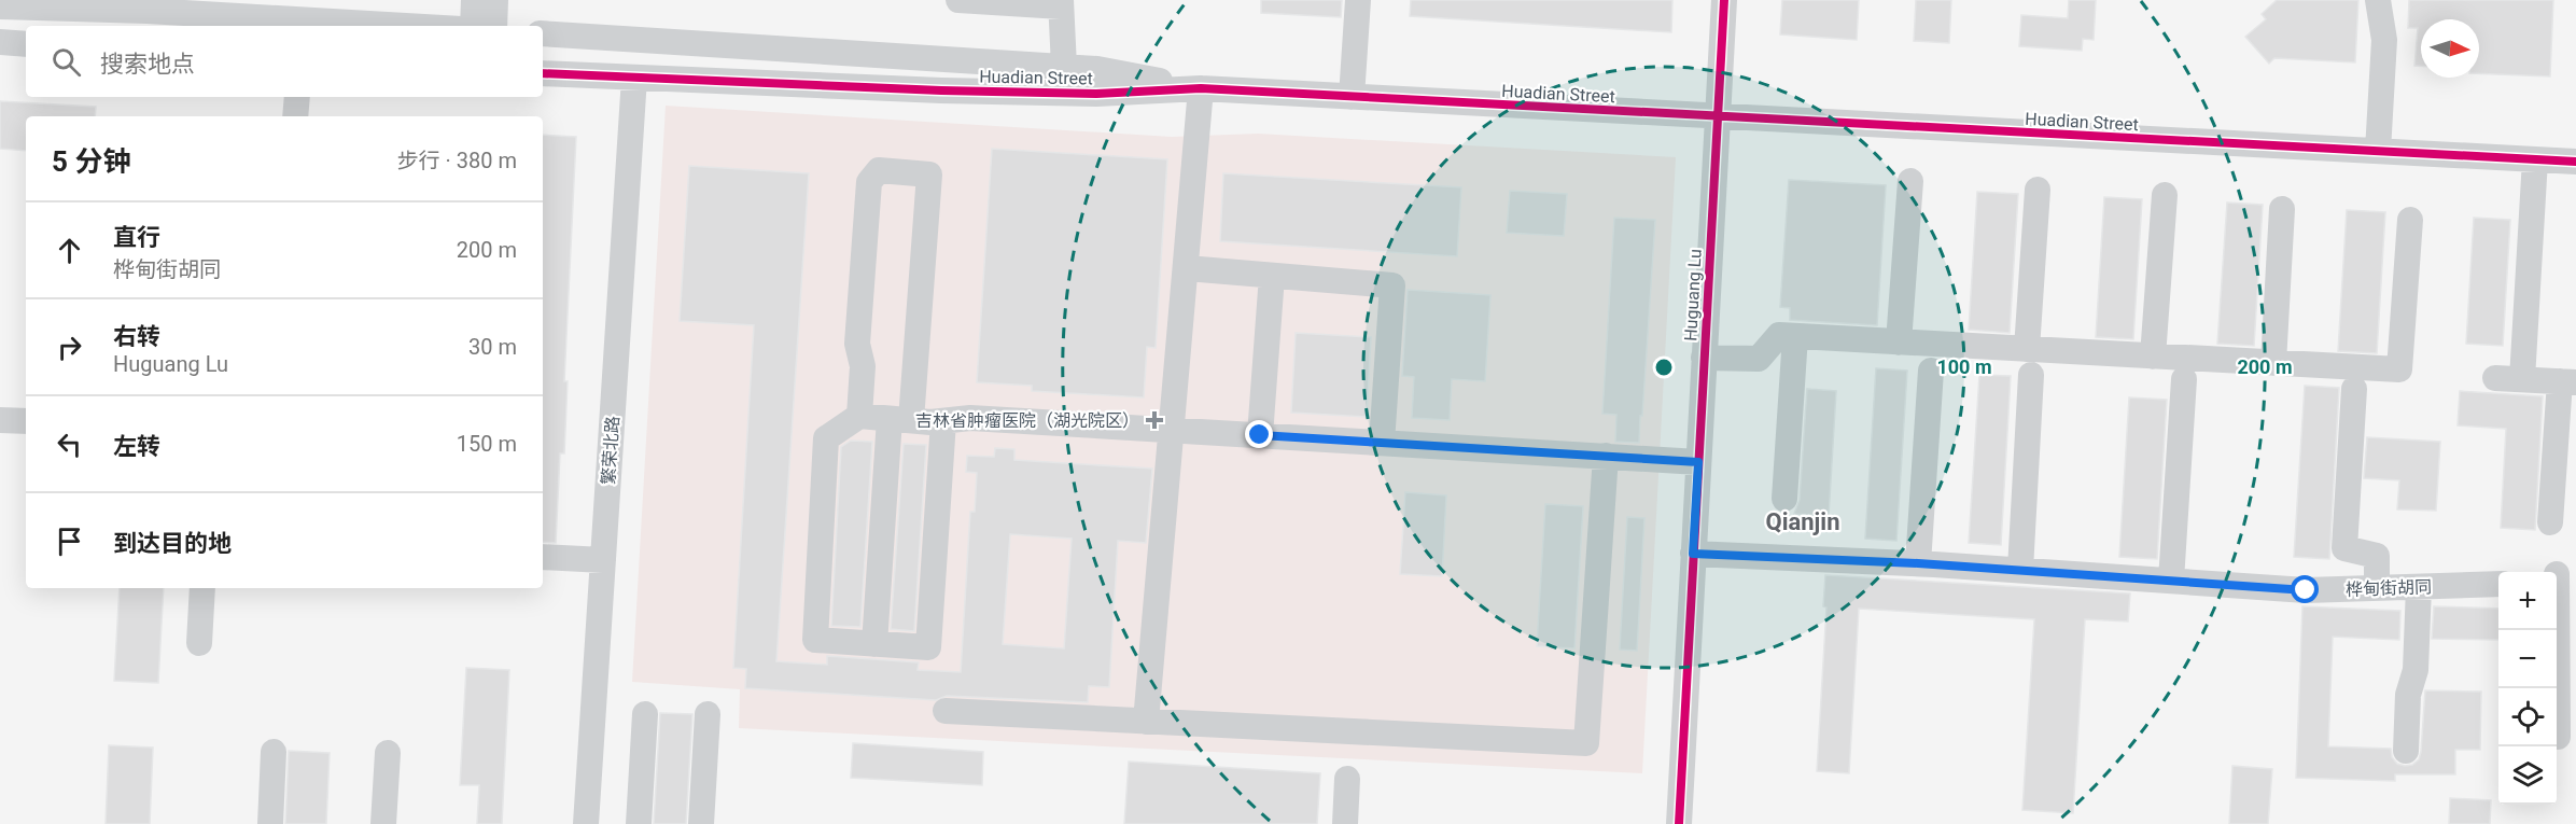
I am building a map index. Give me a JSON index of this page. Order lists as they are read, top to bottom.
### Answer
{
  "streets": {
    "street": [
      "Huadian Street",
      "Huguang Lu",
      "繁荣北路",
      "桦甸街胡同"
    ]
  },
  "crossings": [
    ["Huadian Street", "Huguang Lu"],
    ["Huadian Street", "繁荣北路"],
    ["Huguang Lu", "桦甸街胡同"]
  ],
  "districts": ["Qianjin"],
  "places": {
    "health": ["吉林省肿瘤医院（湖光院区）"]
  },
  "north": "right",
  "page": {
    "search": "搜索地点",
    "heading": ["5 分钟", "步行 · 380 m"],
    "list": [
      ["直行", "桦甸街胡同", "200 m"],
      ["右转", "Huguang Lu", "30 m"],
      ["左转", "150 m"],
      "到达目的地"
    ],
    "map_buttons": ["+", "−"]
  },
  "rings": ["100 m", "200 m"]
}
